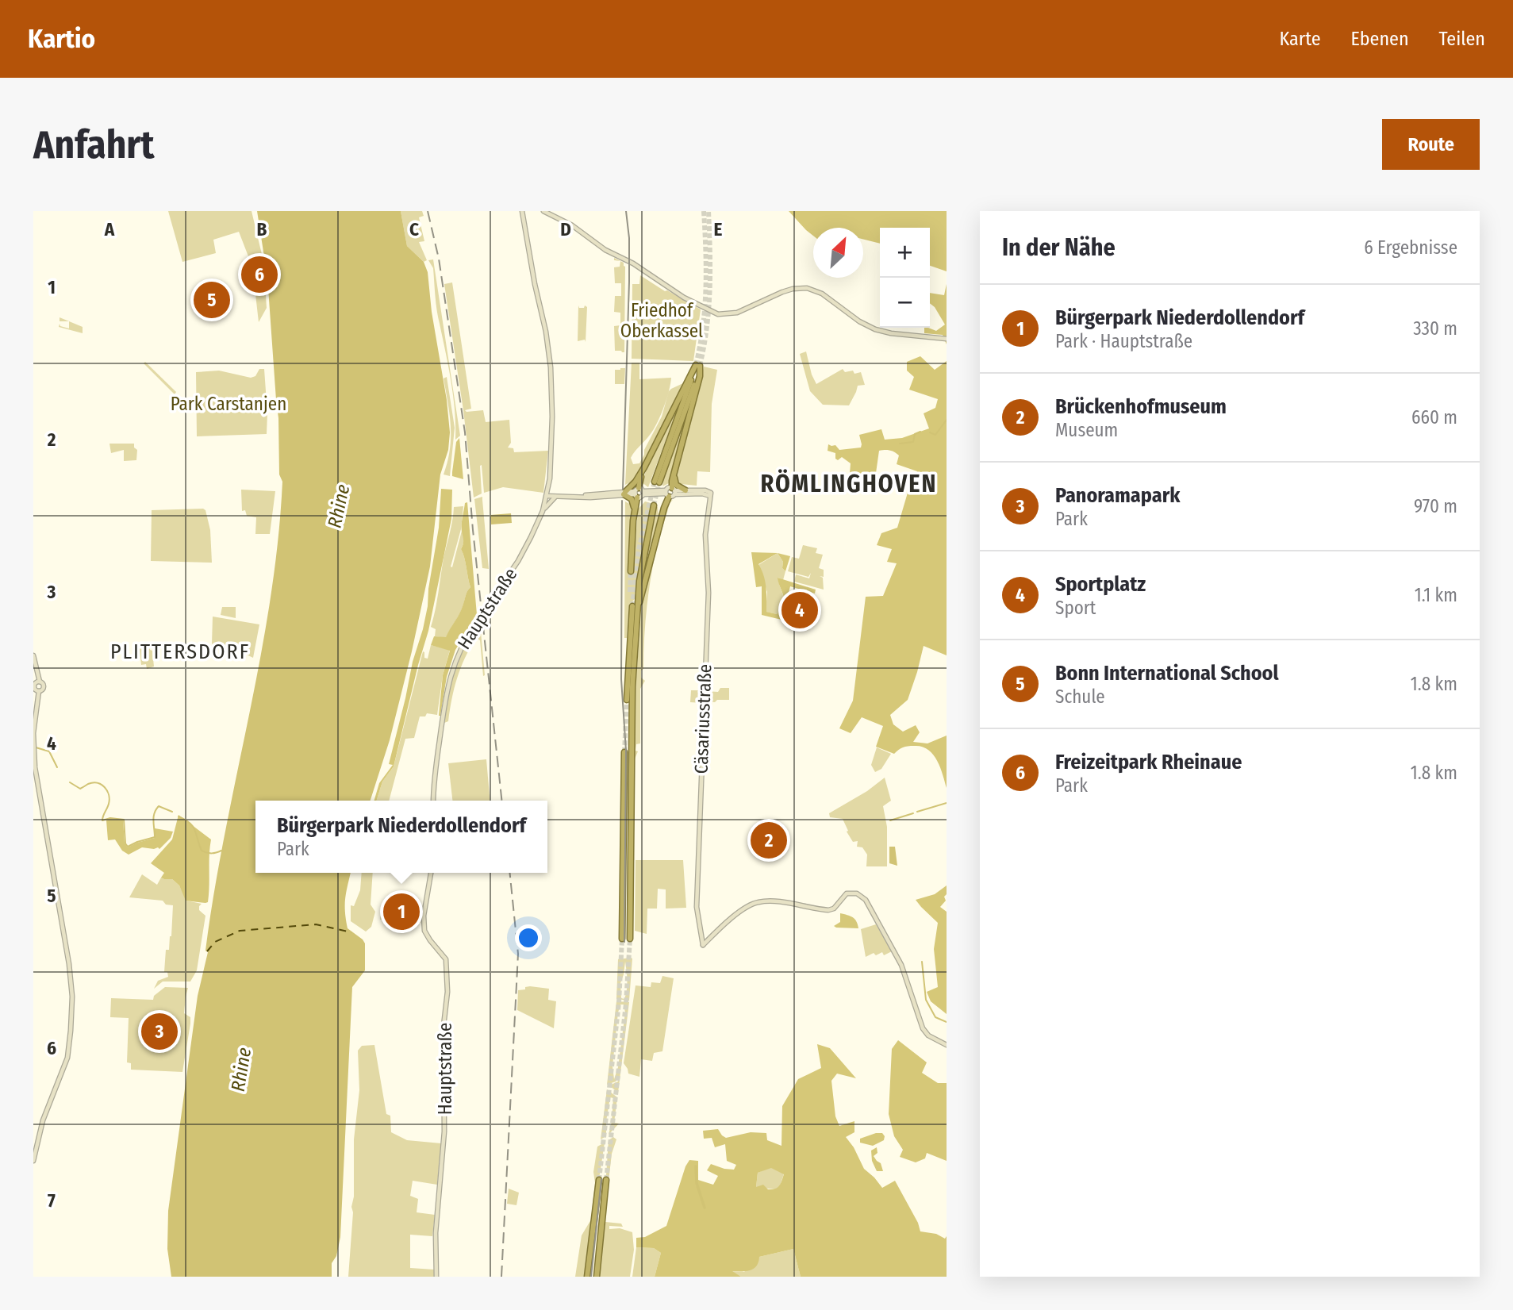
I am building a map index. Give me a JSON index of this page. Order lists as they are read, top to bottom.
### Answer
{
  "streets": {
    "main road": ["Hauptstraße", "Cäsariusstraße"]
  },
  "districts": ["RÖMLINGHOVEN", "PLITTERSDORF"],
  "water": ["Rhine"],
  "parks": ["Friedhof Oberkassel", "Park Carstanjen"],
  "north": "top right",
  "page": {
    "header": "Kartio",
    "nav": ["Karte", "Ebenen", "Teilen"],
    "buttons": "Route",
    "title": "Anfahrt",
    "heading": ["In der Nähe", "6 Ergebnisse"],
    "map_buttons": ["+", "−"],
    "pins": [
      "6",
      "5",
      "4",
      "2",
      "1",
      "3"
    ],
    "list": [
      {
        "mark": "1",
        "name": "Bürgerpark Niederdollendorf",
        "note": "Park · Hauptstraße",
        "value": "330 m"
      },
      {
        "mark": "2",
        "name": "Brückenhofmuseum",
        "note": "Museum",
        "value": "660 m"
      },
      {
        "mark": "3",
        "name": "Panoramapark",
        "note": "Park",
        "value": "970 m"
      },
      {
        "mark": "4",
        "name": "Sportplatz",
        "note": "Sport",
        "value": "1.1 km"
      },
      {
        "mark": "5",
        "name": "Bonn International School",
        "note": "Schule",
        "value": "1.8 km"
      },
      {
        "mark": "6",
        "name": "Freizeitpark Rheinaue",
        "note": "Park",
        "value": "1.8 km"
      }
    ],
    "popup": ["Bürgerpark Niederdollendorf", "Park"]
  },
  "grid": {
    "columns": [
      "A",
      "B",
      "C",
      "D",
      "E"
    ],
    "rows": [
      "1",
      "2",
      "3",
      "4",
      "5",
      "6",
      "7"
    ]
  }
}
